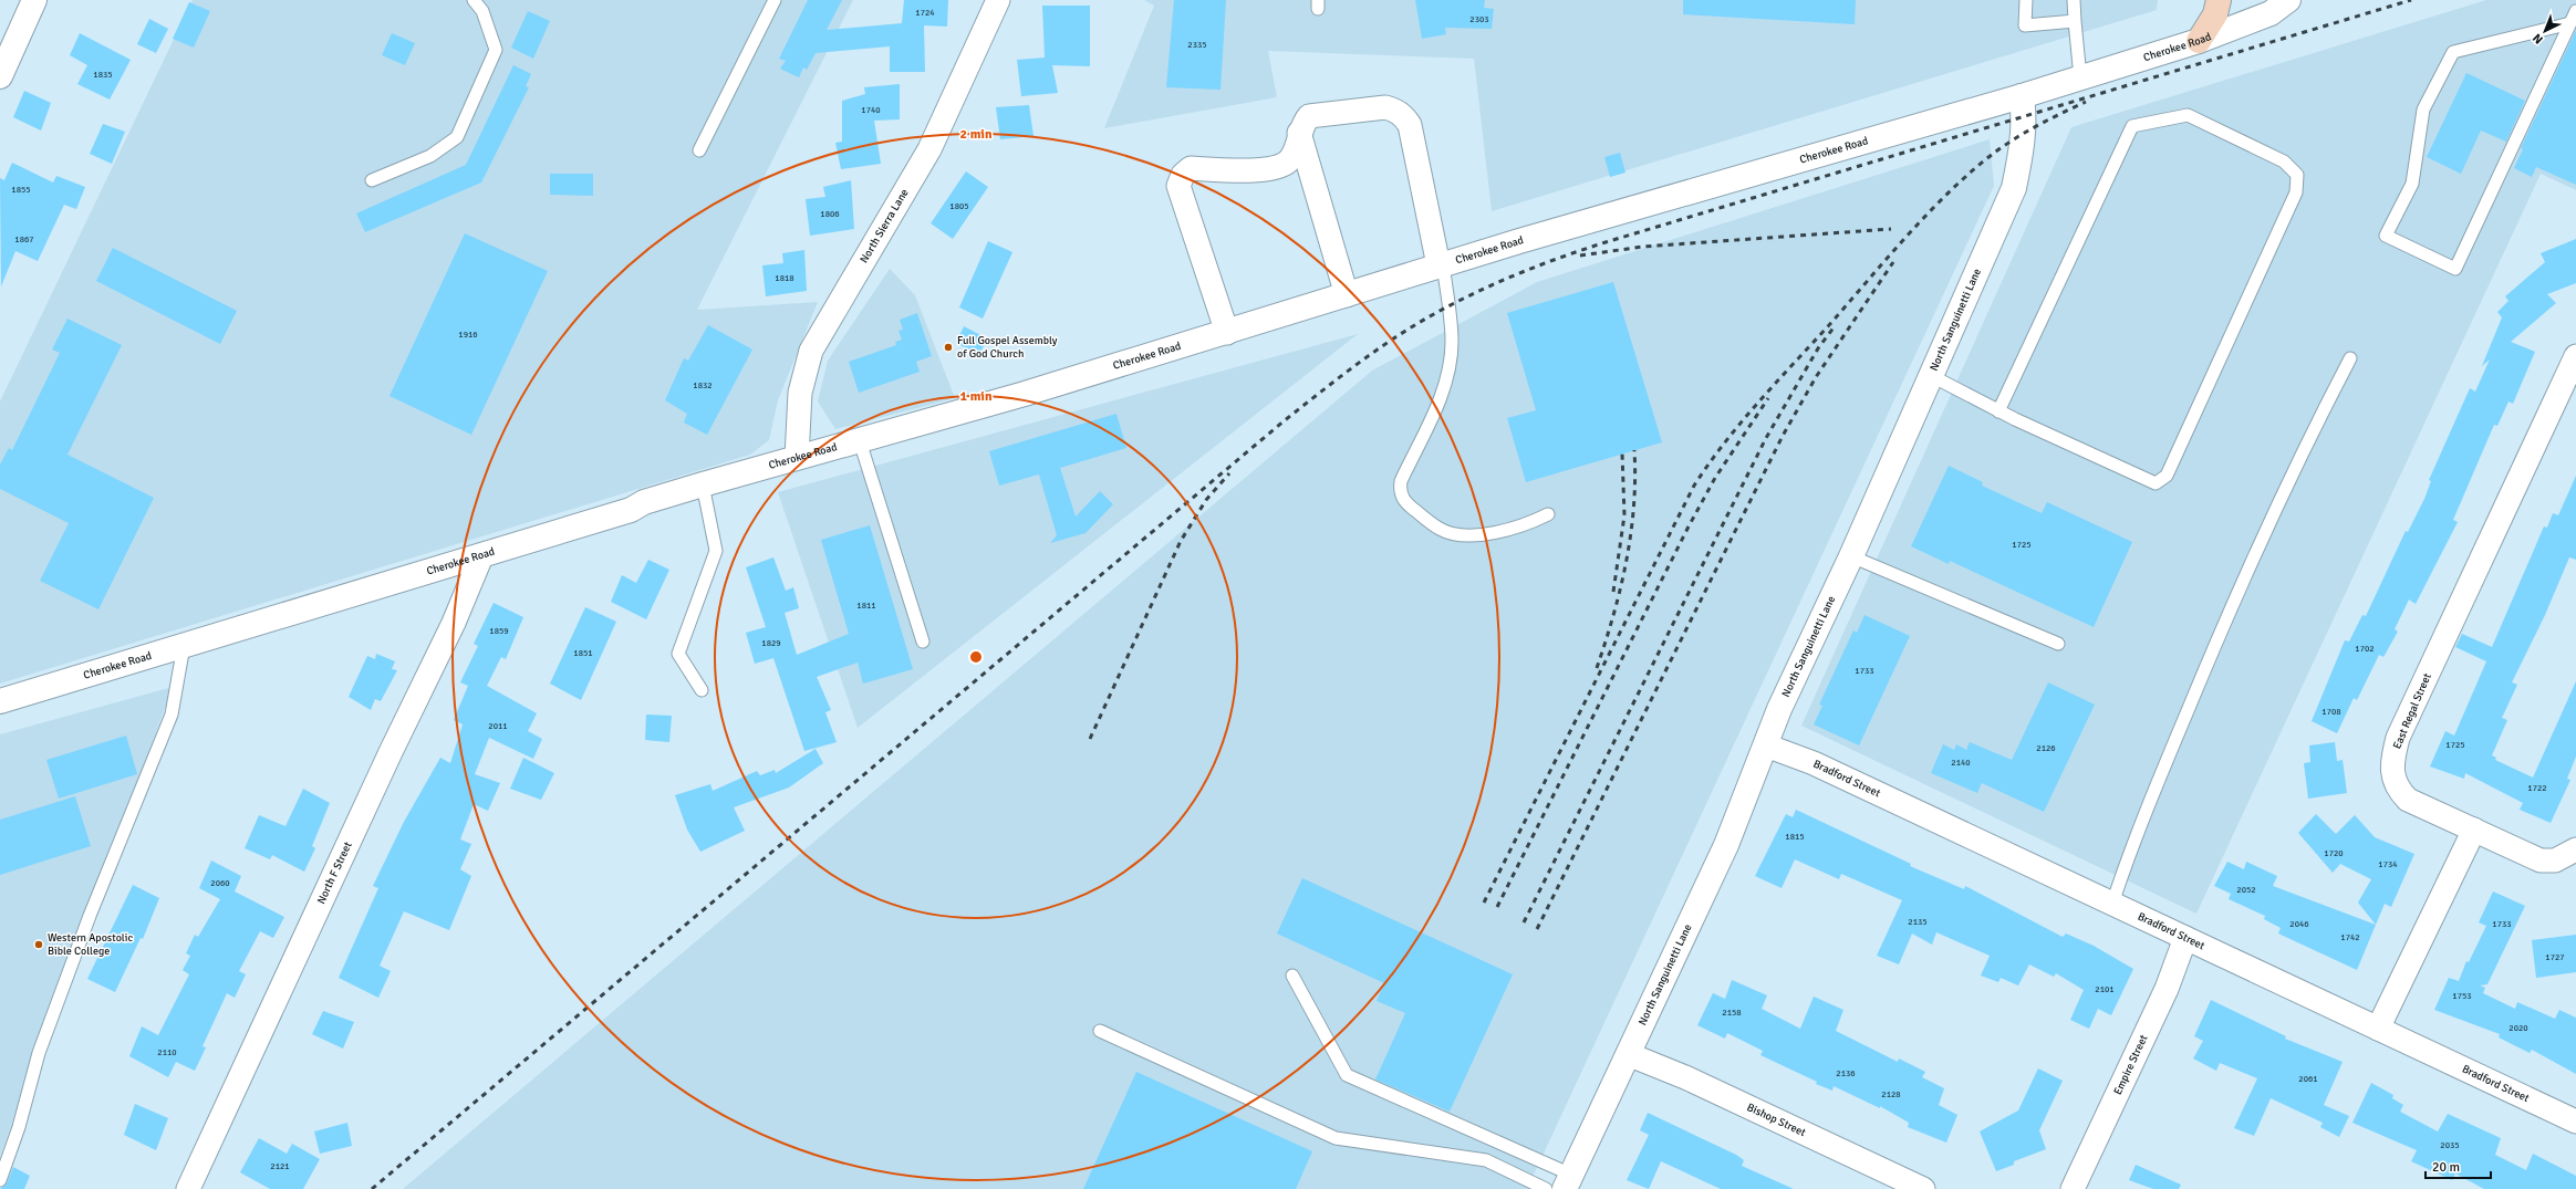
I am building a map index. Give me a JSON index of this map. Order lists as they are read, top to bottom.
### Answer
{
  "streets": {
    "street": [
      "Cherokee Road",
      "North Sierra Lane",
      "North Sanguinetti Lane",
      "East Regal Street",
      "Bradford Street",
      "North F Street",
      "Empire Street",
      "Bishop Street"
    ]
  },
  "crossings": [
    ["Cherokee Road", "North Sierra Lane"],
    ["Cherokee Road", "North Sanguinetti Lane"],
    ["Cherokee Road", "North F Street"],
    ["North Sanguinetti Lane", "Bradford Street"],
    ["North Sanguinetti Lane", "Bishop Street"],
    ["Bradford Street", "Empire Street"]
  ],
  "places": ["Full Gospel Assembly of God Church", "Western Apostolic Bible College"],
  "house_numbers": [
    "1724",
    "2303",
    "2335",
    "1835",
    "1740",
    "1855",
    "1805",
    "1806",
    "1867",
    "1818",
    "1916",
    "1832",
    "1725",
    "1811",
    "1859",
    "1829",
    "1702",
    "1851",
    "1733",
    "1708",
    "2011",
    "1725",
    "2126",
    "2140",
    "1722",
    "1815",
    "1720",
    "1734",
    "2060",
    "2052",
    "2135",
    "2046",
    "1733",
    "1742",
    "1727",
    "2101",
    "1753",
    "2158",
    "2020",
    "2110",
    "2136",
    "2061",
    "2128",
    "2035",
    "2121"
  ],
  "scale_bar": "20 m",
  "north": "bottom left",
  "rings": ["2 min", "1 min"]
}
